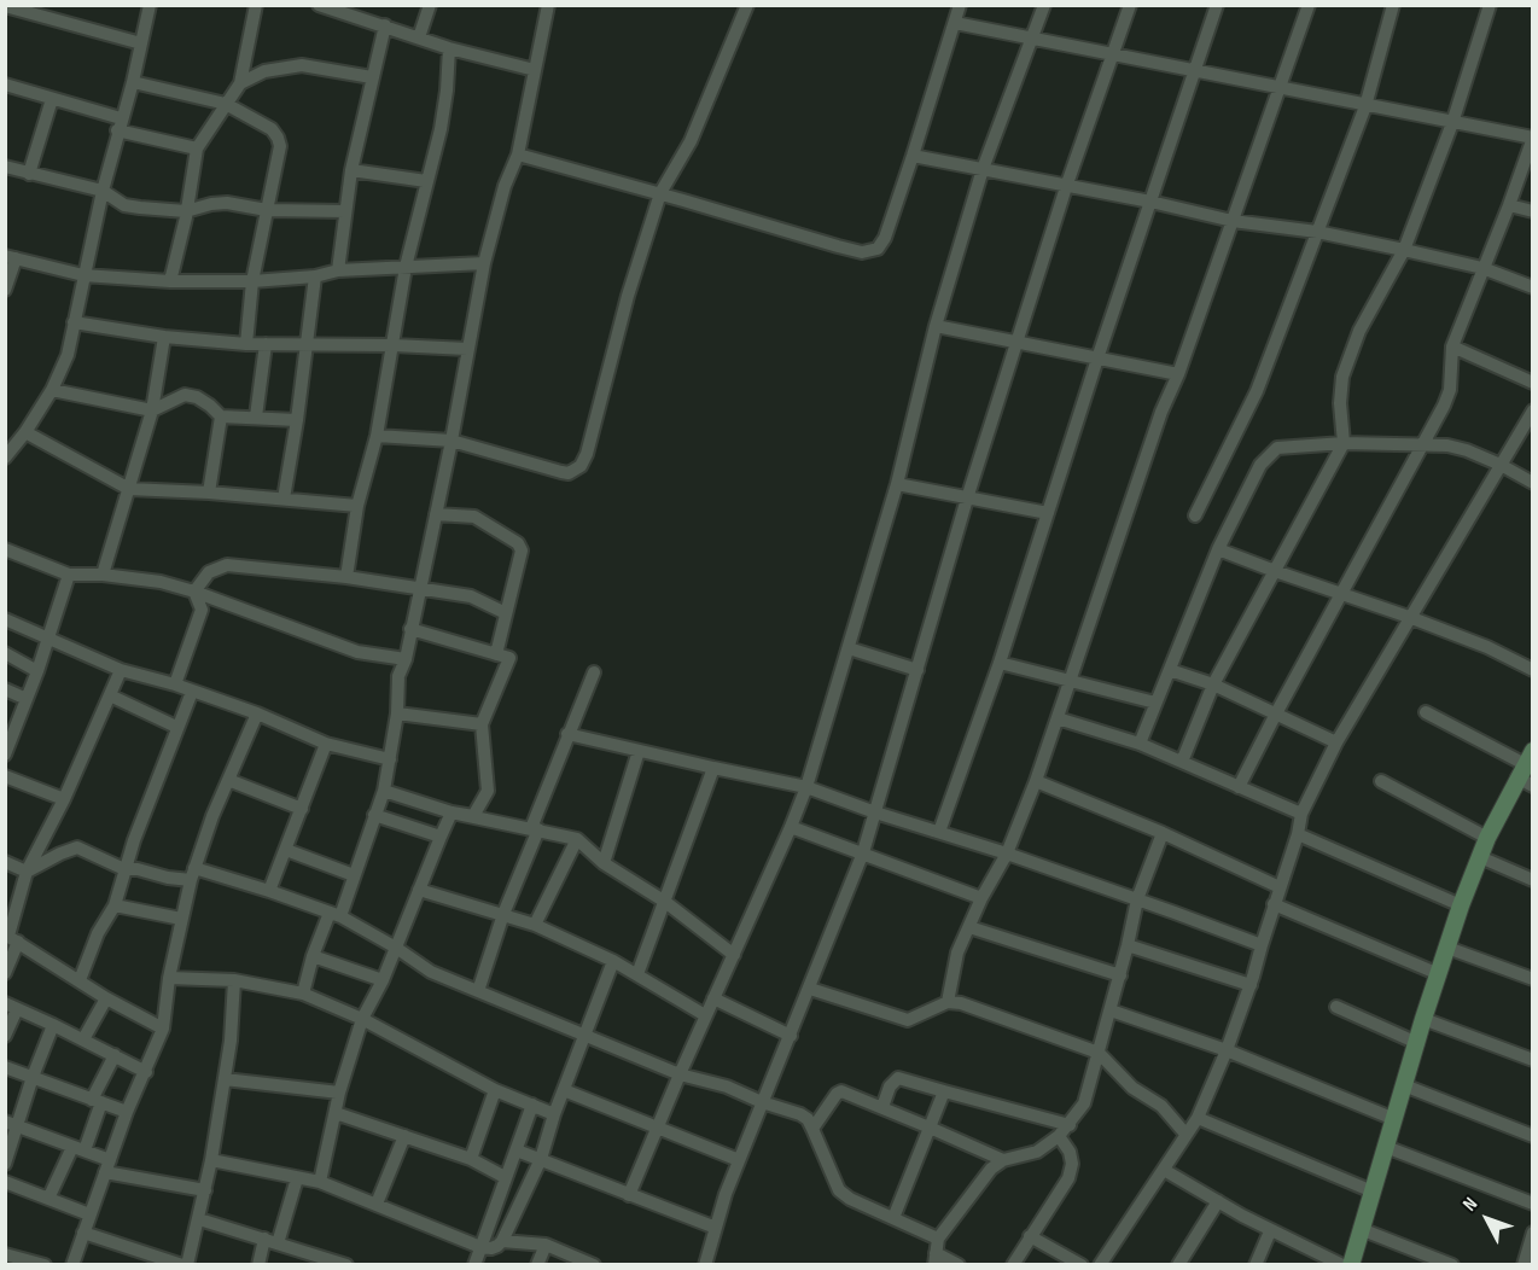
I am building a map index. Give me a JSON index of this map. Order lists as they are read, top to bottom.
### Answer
{
  "north": "top left"
}
